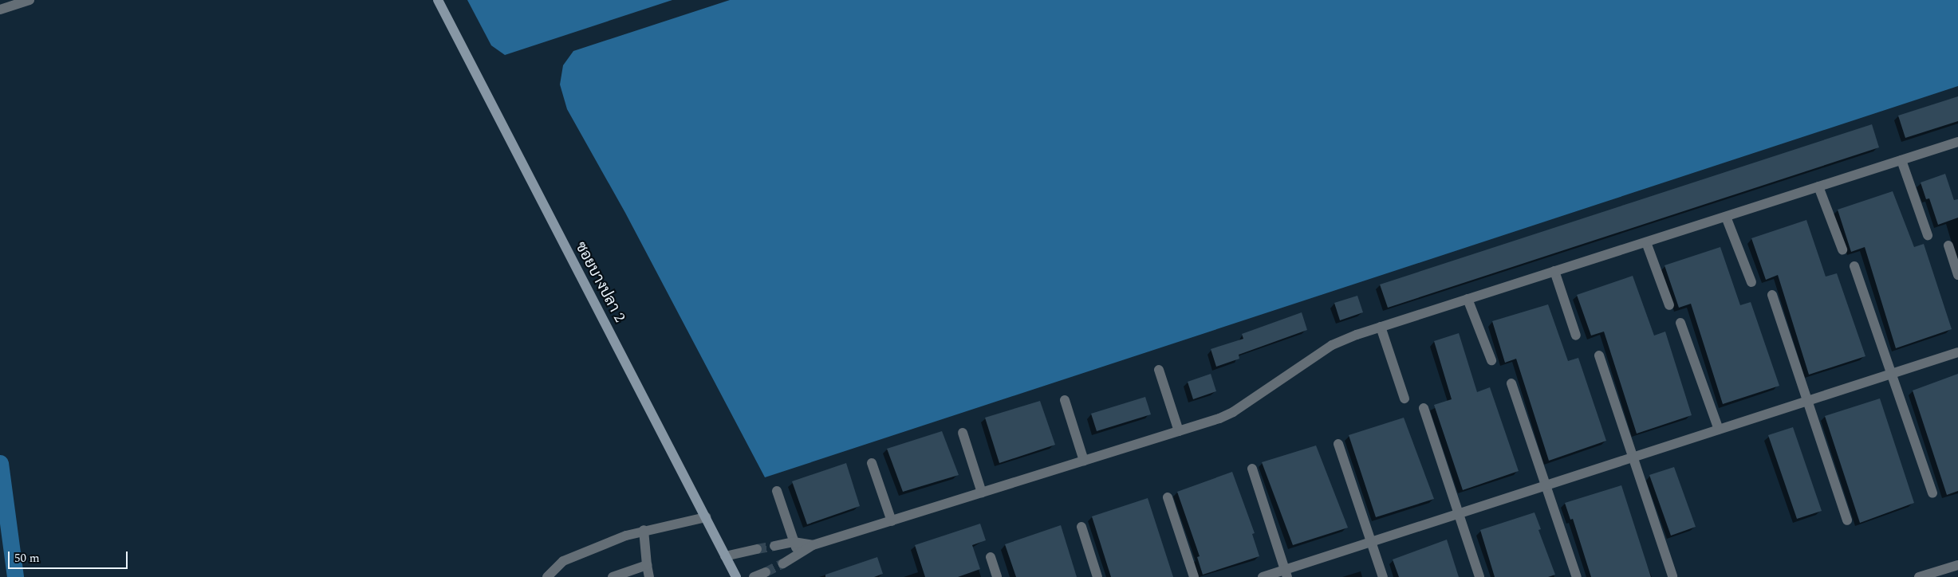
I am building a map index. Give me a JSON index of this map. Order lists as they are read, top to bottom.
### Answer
{
  "streets": {
    "street": ["ซอยบางปลา 2"]
  },
  "scale_bar": "50 m"
}
